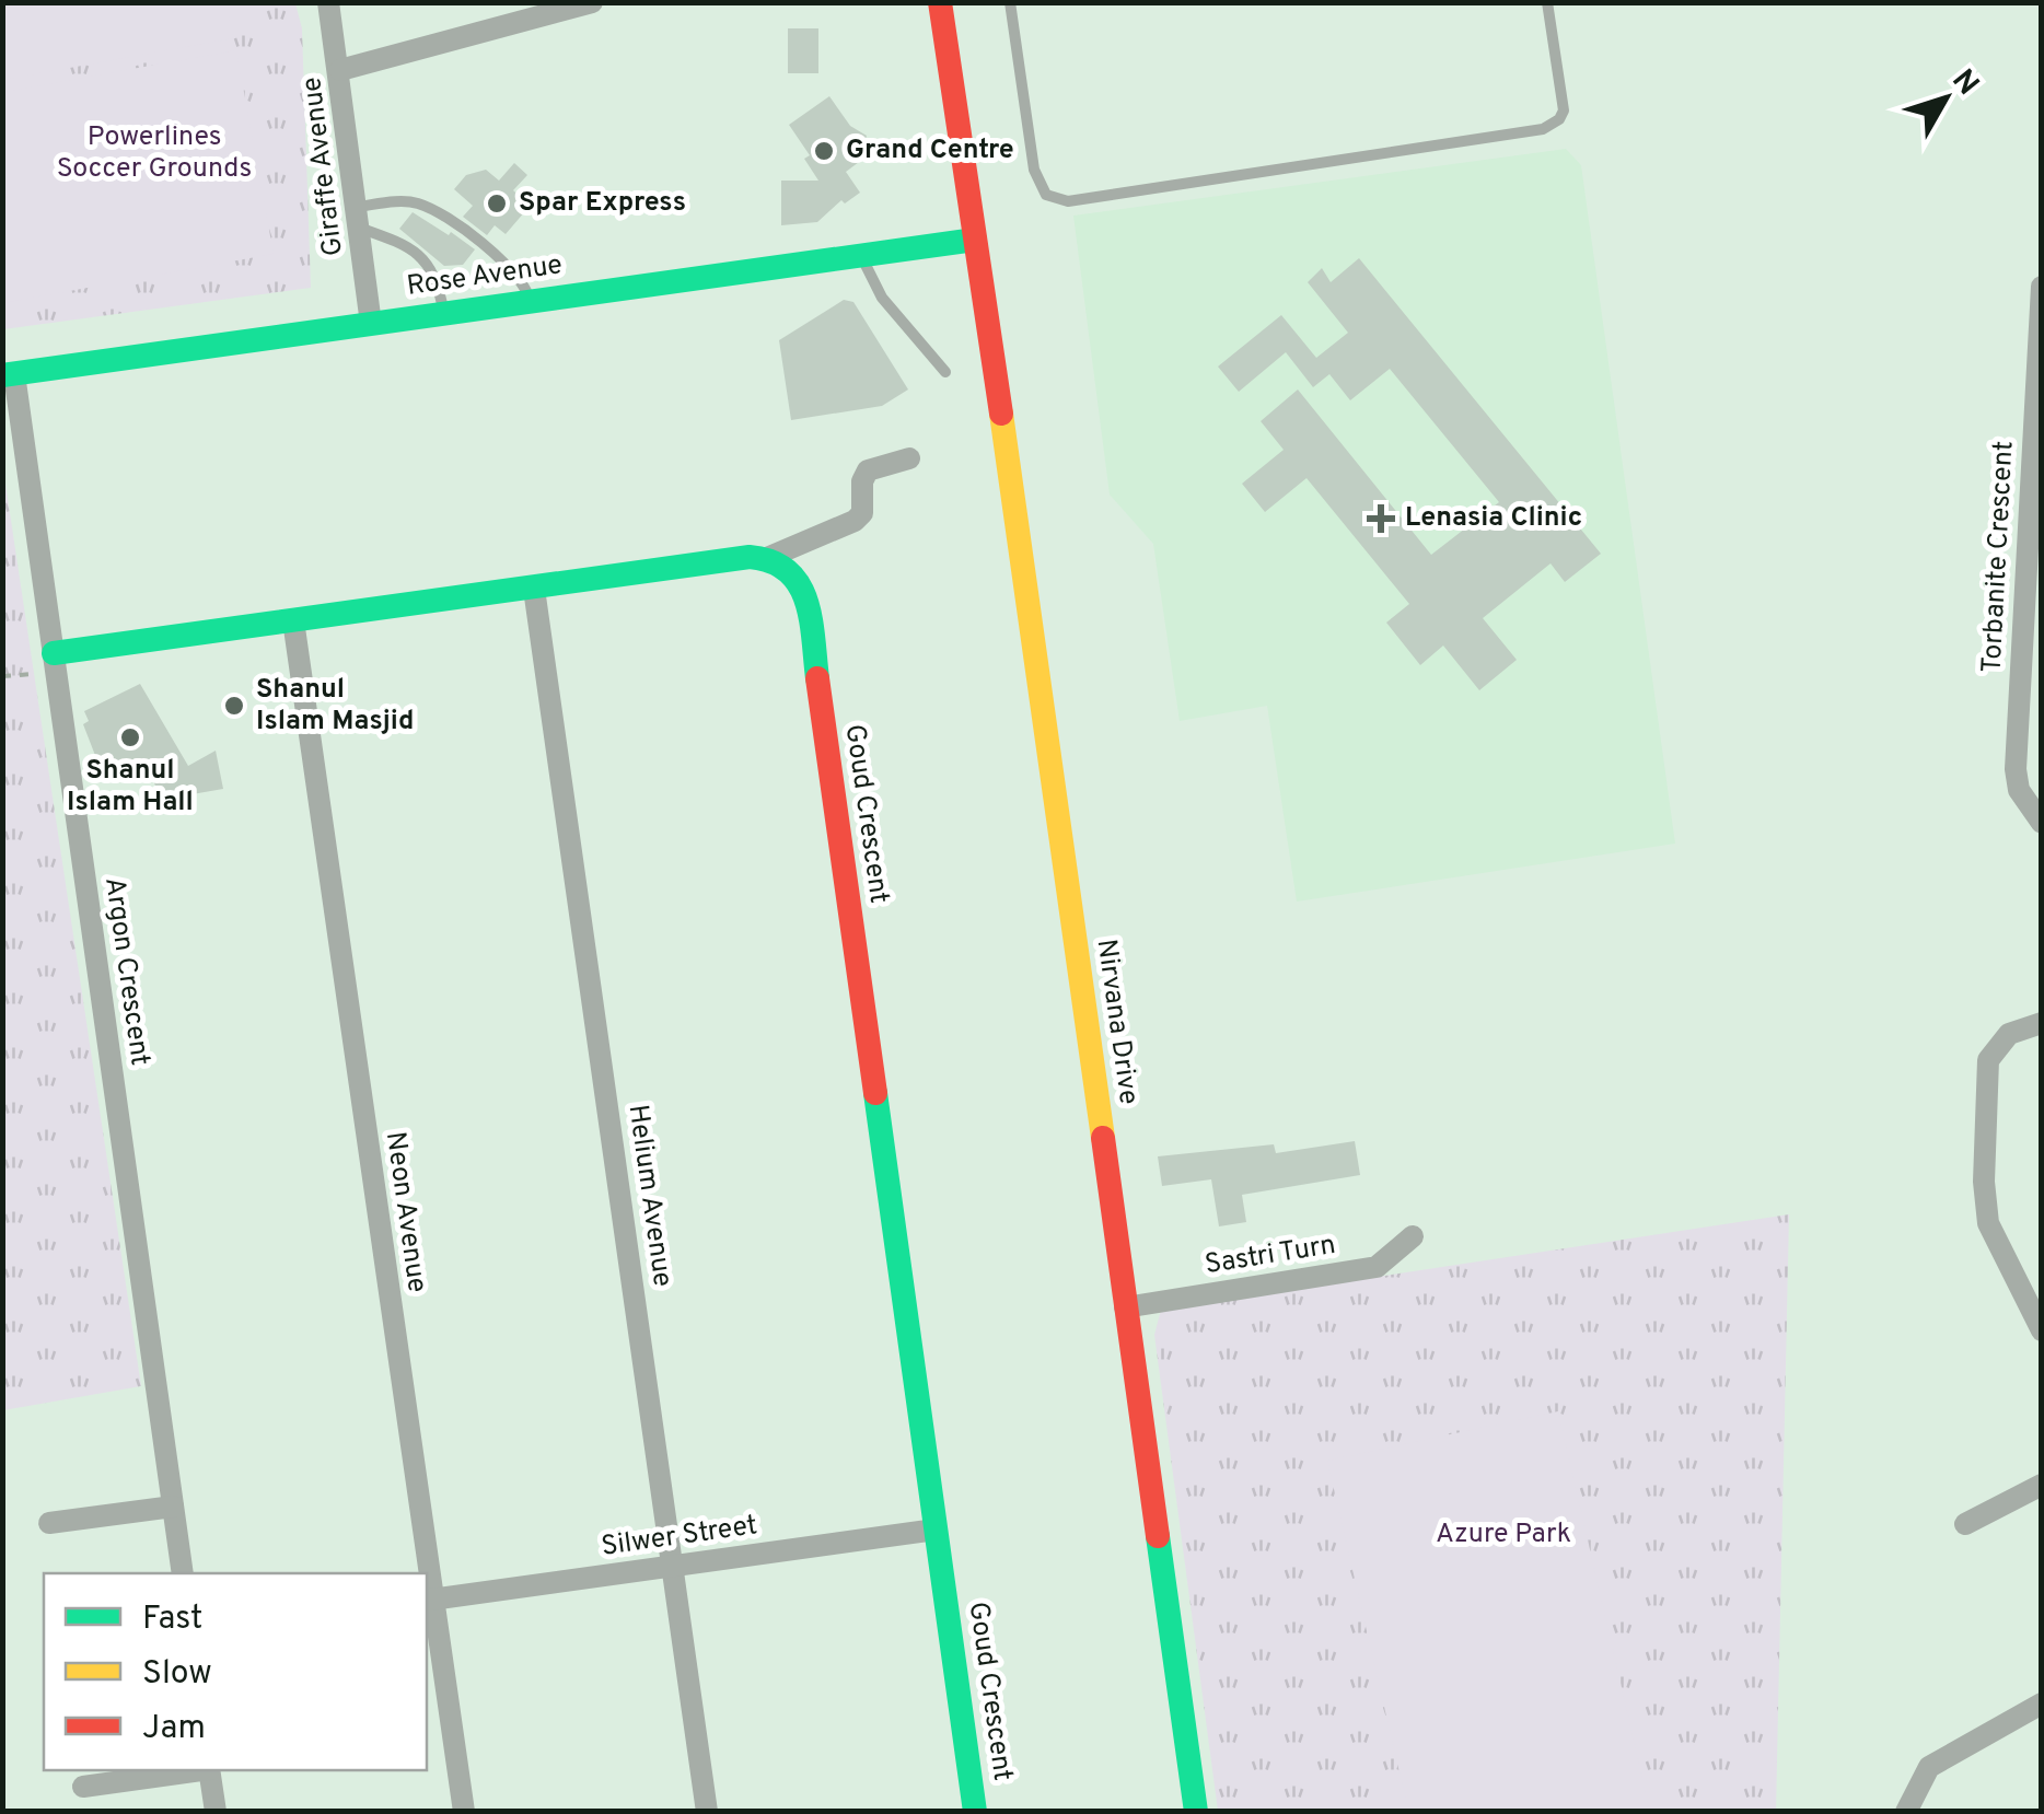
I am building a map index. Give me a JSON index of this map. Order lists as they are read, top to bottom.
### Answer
{
  "streets": {
    "street": [
      "Giraffe Avenue",
      "Rose Avenue",
      "Torbanite Crescent",
      "Goud Crescent",
      "Argon Crescent",
      "Nirvana Drive",
      "Helium Avenue",
      "Neon Avenue",
      "Sastri Turn",
      "Silwer Street"
    ]
  },
  "crossings": [
    ["Giraffe Avenue", "Rose Avenue"],
    ["Rose Avenue", "Argon Crescent"],
    ["Rose Avenue", "Nirvana Drive"],
    ["Goud Crescent", "Silwer Street"],
    ["Nirvana Drive", "Sastri Turn"],
    ["Helium Avenue", "Silwer Street"],
    ["Neon Avenue", "Silwer Street"]
  ],
  "parks": ["Powerlines Soccer Grounds", "Azure Park"],
  "places": {
    "other": [
      "Grand Centre",
      "Spar Express",
      "Shanul Islam Masjid",
      "Shanul Islam Hall"
    ],
    "health": ["Lenasia Clinic"]
  },
  "legend": ["Fast", "Slow", "Jam"],
  "north": "top right"
}
